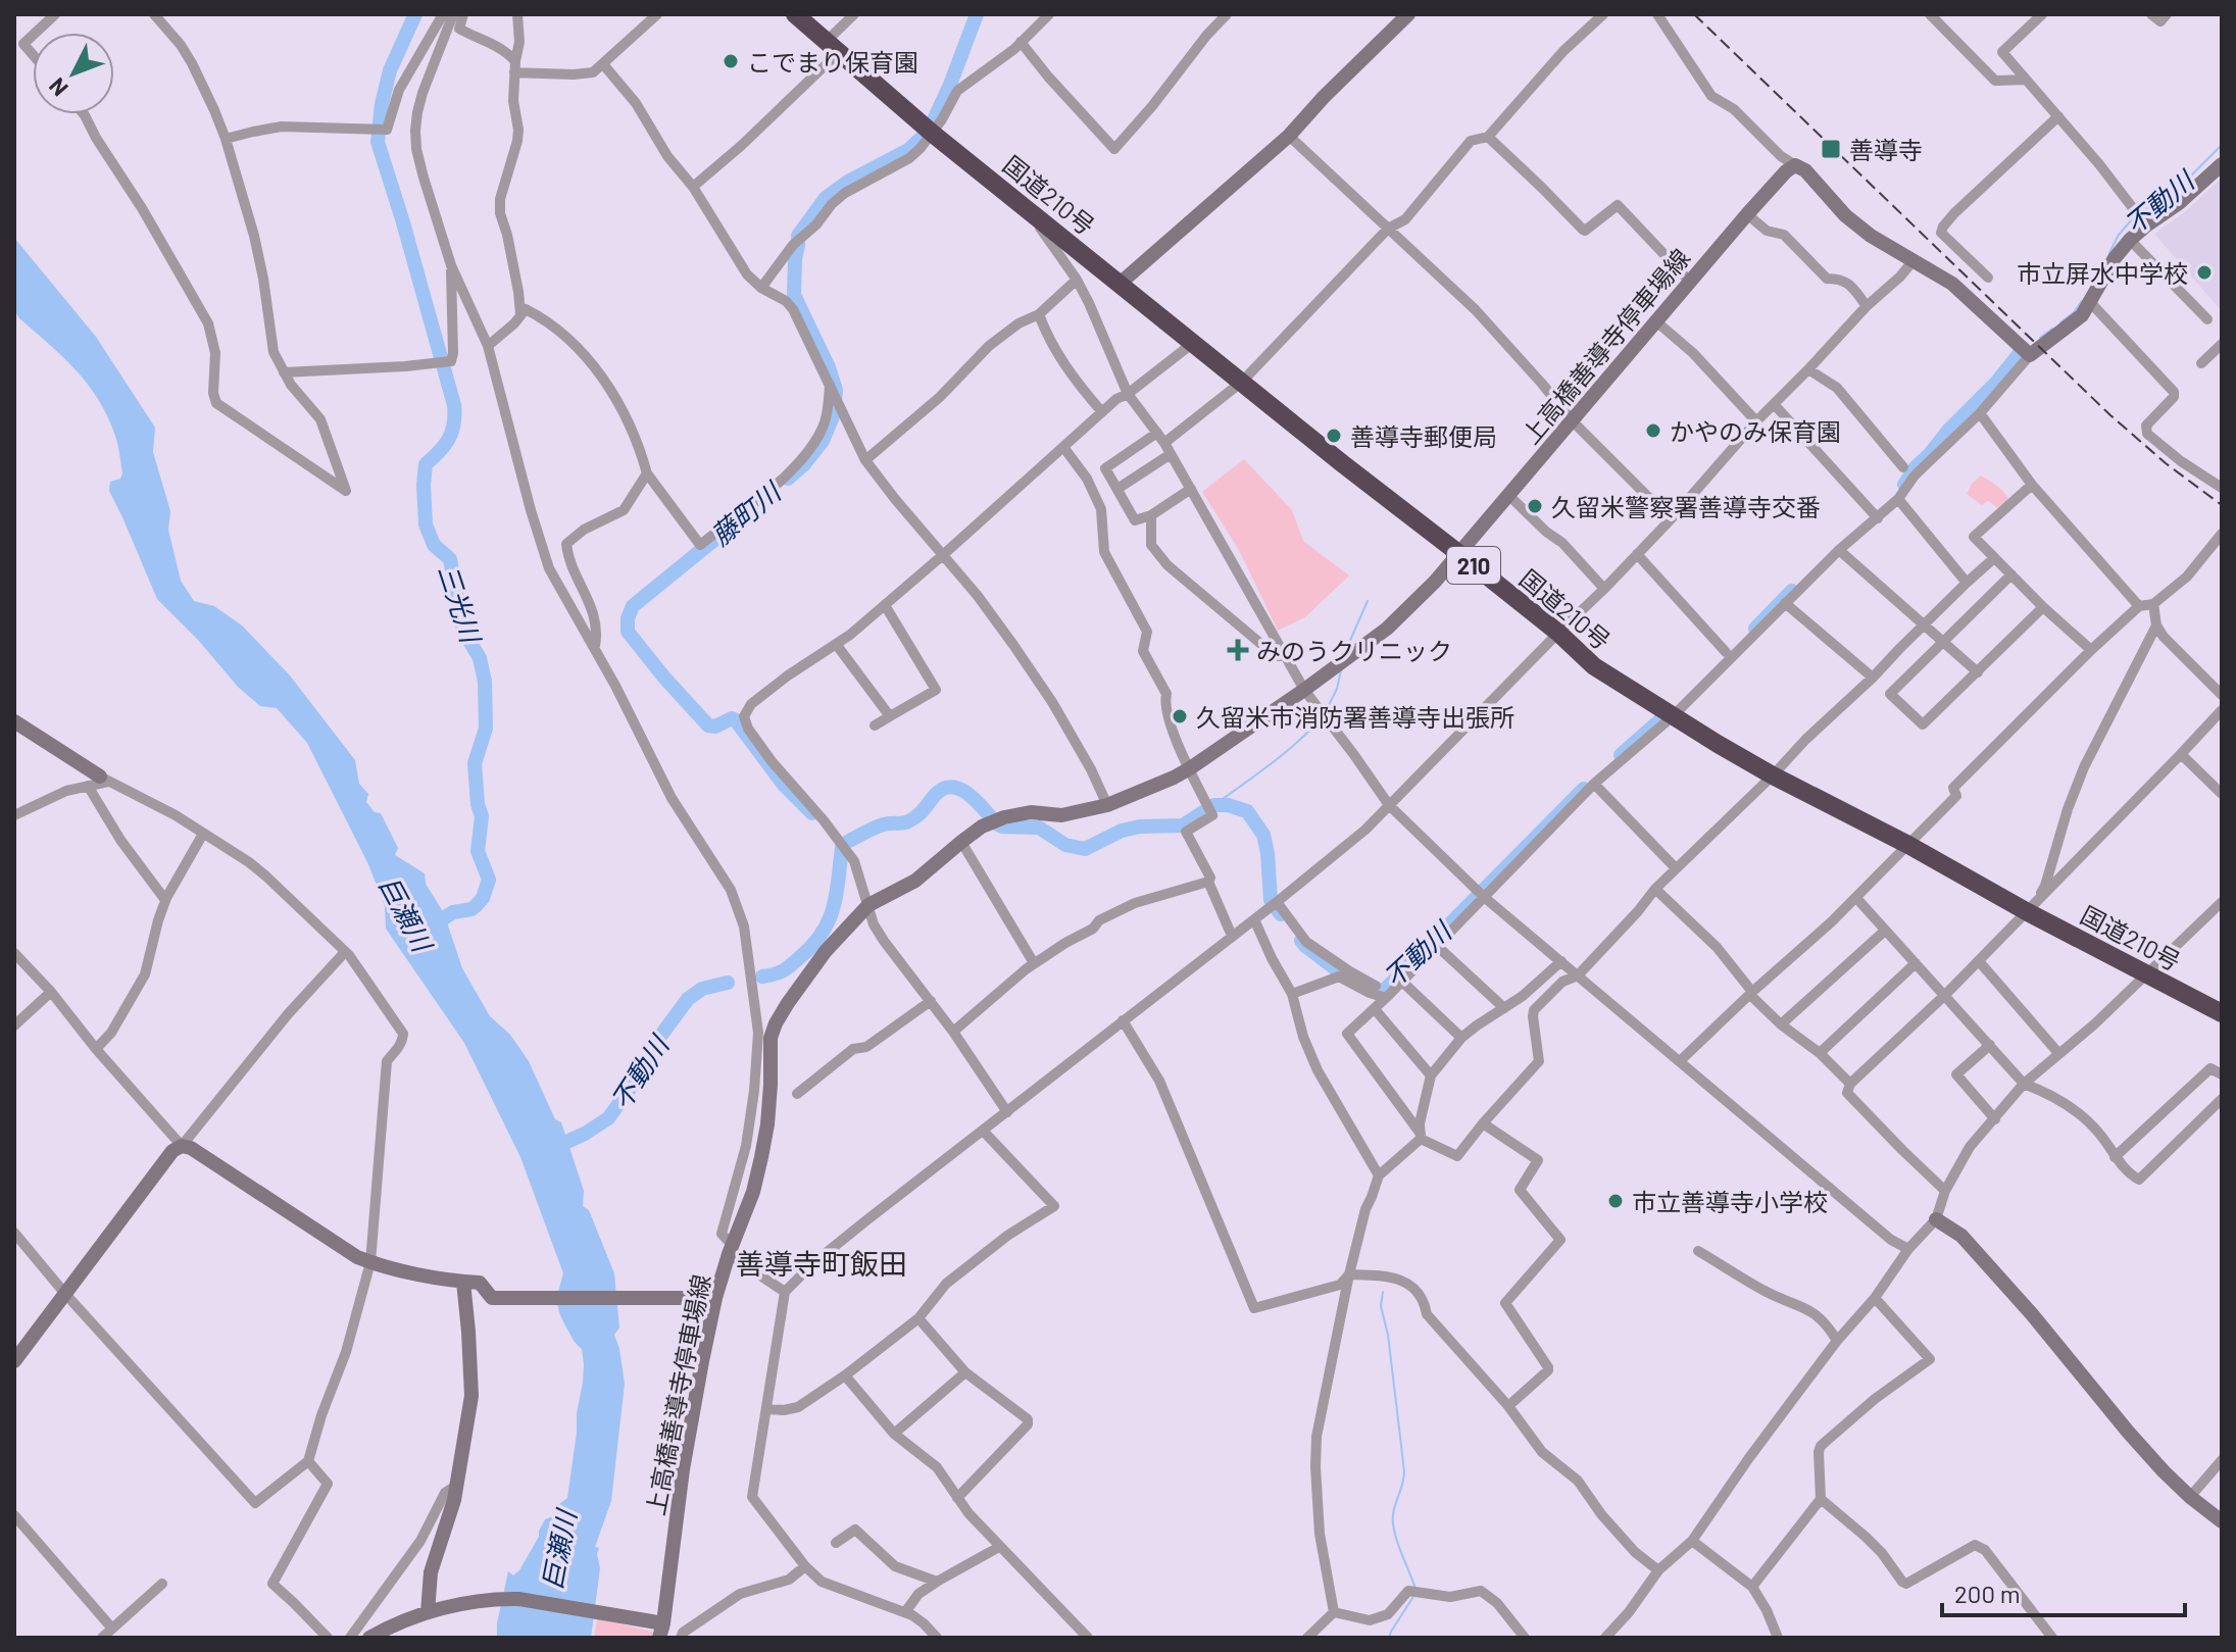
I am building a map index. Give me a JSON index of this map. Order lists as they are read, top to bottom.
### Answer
{
  "streets": {
    "highway": ["国道210号", "210"],
    "main road": ["上高橋善導寺停車場線"]
  },
  "crossings": [
    ["国道210号", "上高橋善導寺停車場線"]
  ],
  "districts": ["善導寺町飯田"],
  "water": [
    "不動川",
    "藤町川",
    "三光川",
    "巨瀬川"
  ],
  "places": {
    "other": [
      "こでまり保育園",
      "市立屏水中学校",
      "かやのみ保育園",
      "善導寺郵便局",
      "久留米警察署善導寺交番",
      "久留米市消防署善導寺出張所",
      "市立善導寺小学校"
    ],
    "transit": ["善導寺"],
    "health": ["みのうクリニック"]
  },
  "scale_bar": "200 m",
  "north": "bottom left"
}
